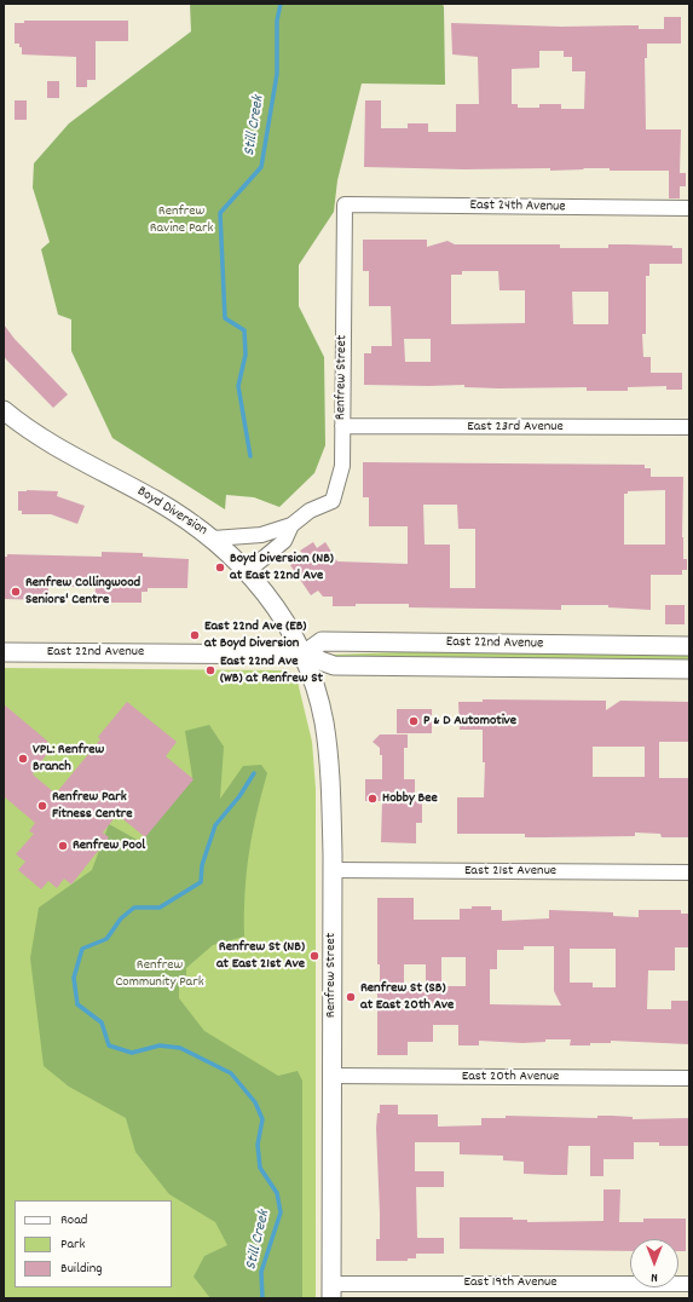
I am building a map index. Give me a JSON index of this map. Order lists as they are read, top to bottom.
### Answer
{
  "streets": {
    "street": [
      "East 24th Avenue",
      "Renfrew Street",
      "East 23rd Avenue",
      "Boyd Diversion",
      "East 22nd Avenue",
      "East 21st Avenue",
      "East 20th Avenue",
      "East 19th Avenue"
    ]
  },
  "crossings": [
    ["East 24th Avenue", "Renfrew Street"],
    ["Renfrew Street", "East 23rd Avenue"],
    ["Renfrew Street", "Boyd Diversion"],
    ["Renfrew Street", "East 22nd Avenue"],
    ["Renfrew Street", "East 21st Avenue"],
    ["Renfrew Street", "East 20th Avenue"],
    ["Renfrew Street", "East 19th Avenue"],
    ["Boyd Diversion", "East 22nd Avenue"]
  ],
  "water": ["Still Creek"],
  "parks": ["Renfrew Ravine Park", "Renfrew Community Park"],
  "places": [
    "Boyd Diversion (NB) at East 22nd Ave",
    "Renfrew Collingwood Seniors' Centre",
    "East 22nd Ave (EB) at Boyd Diversion",
    "East 22nd Ave (WB) at Renfrew St",
    "P & D Automotive",
    "VPL: Renfrew Branch",
    "Hobby Bee",
    "Renfrew Park Fitness Centre",
    "Renfrew Pool",
    "Renfrew St (NB) at East 21st Ave",
    "Renfrew St (SB) at East 20th Ave"
  ],
  "legend": ["Road", "Park", "Building"],
  "north": "bottom"
}
